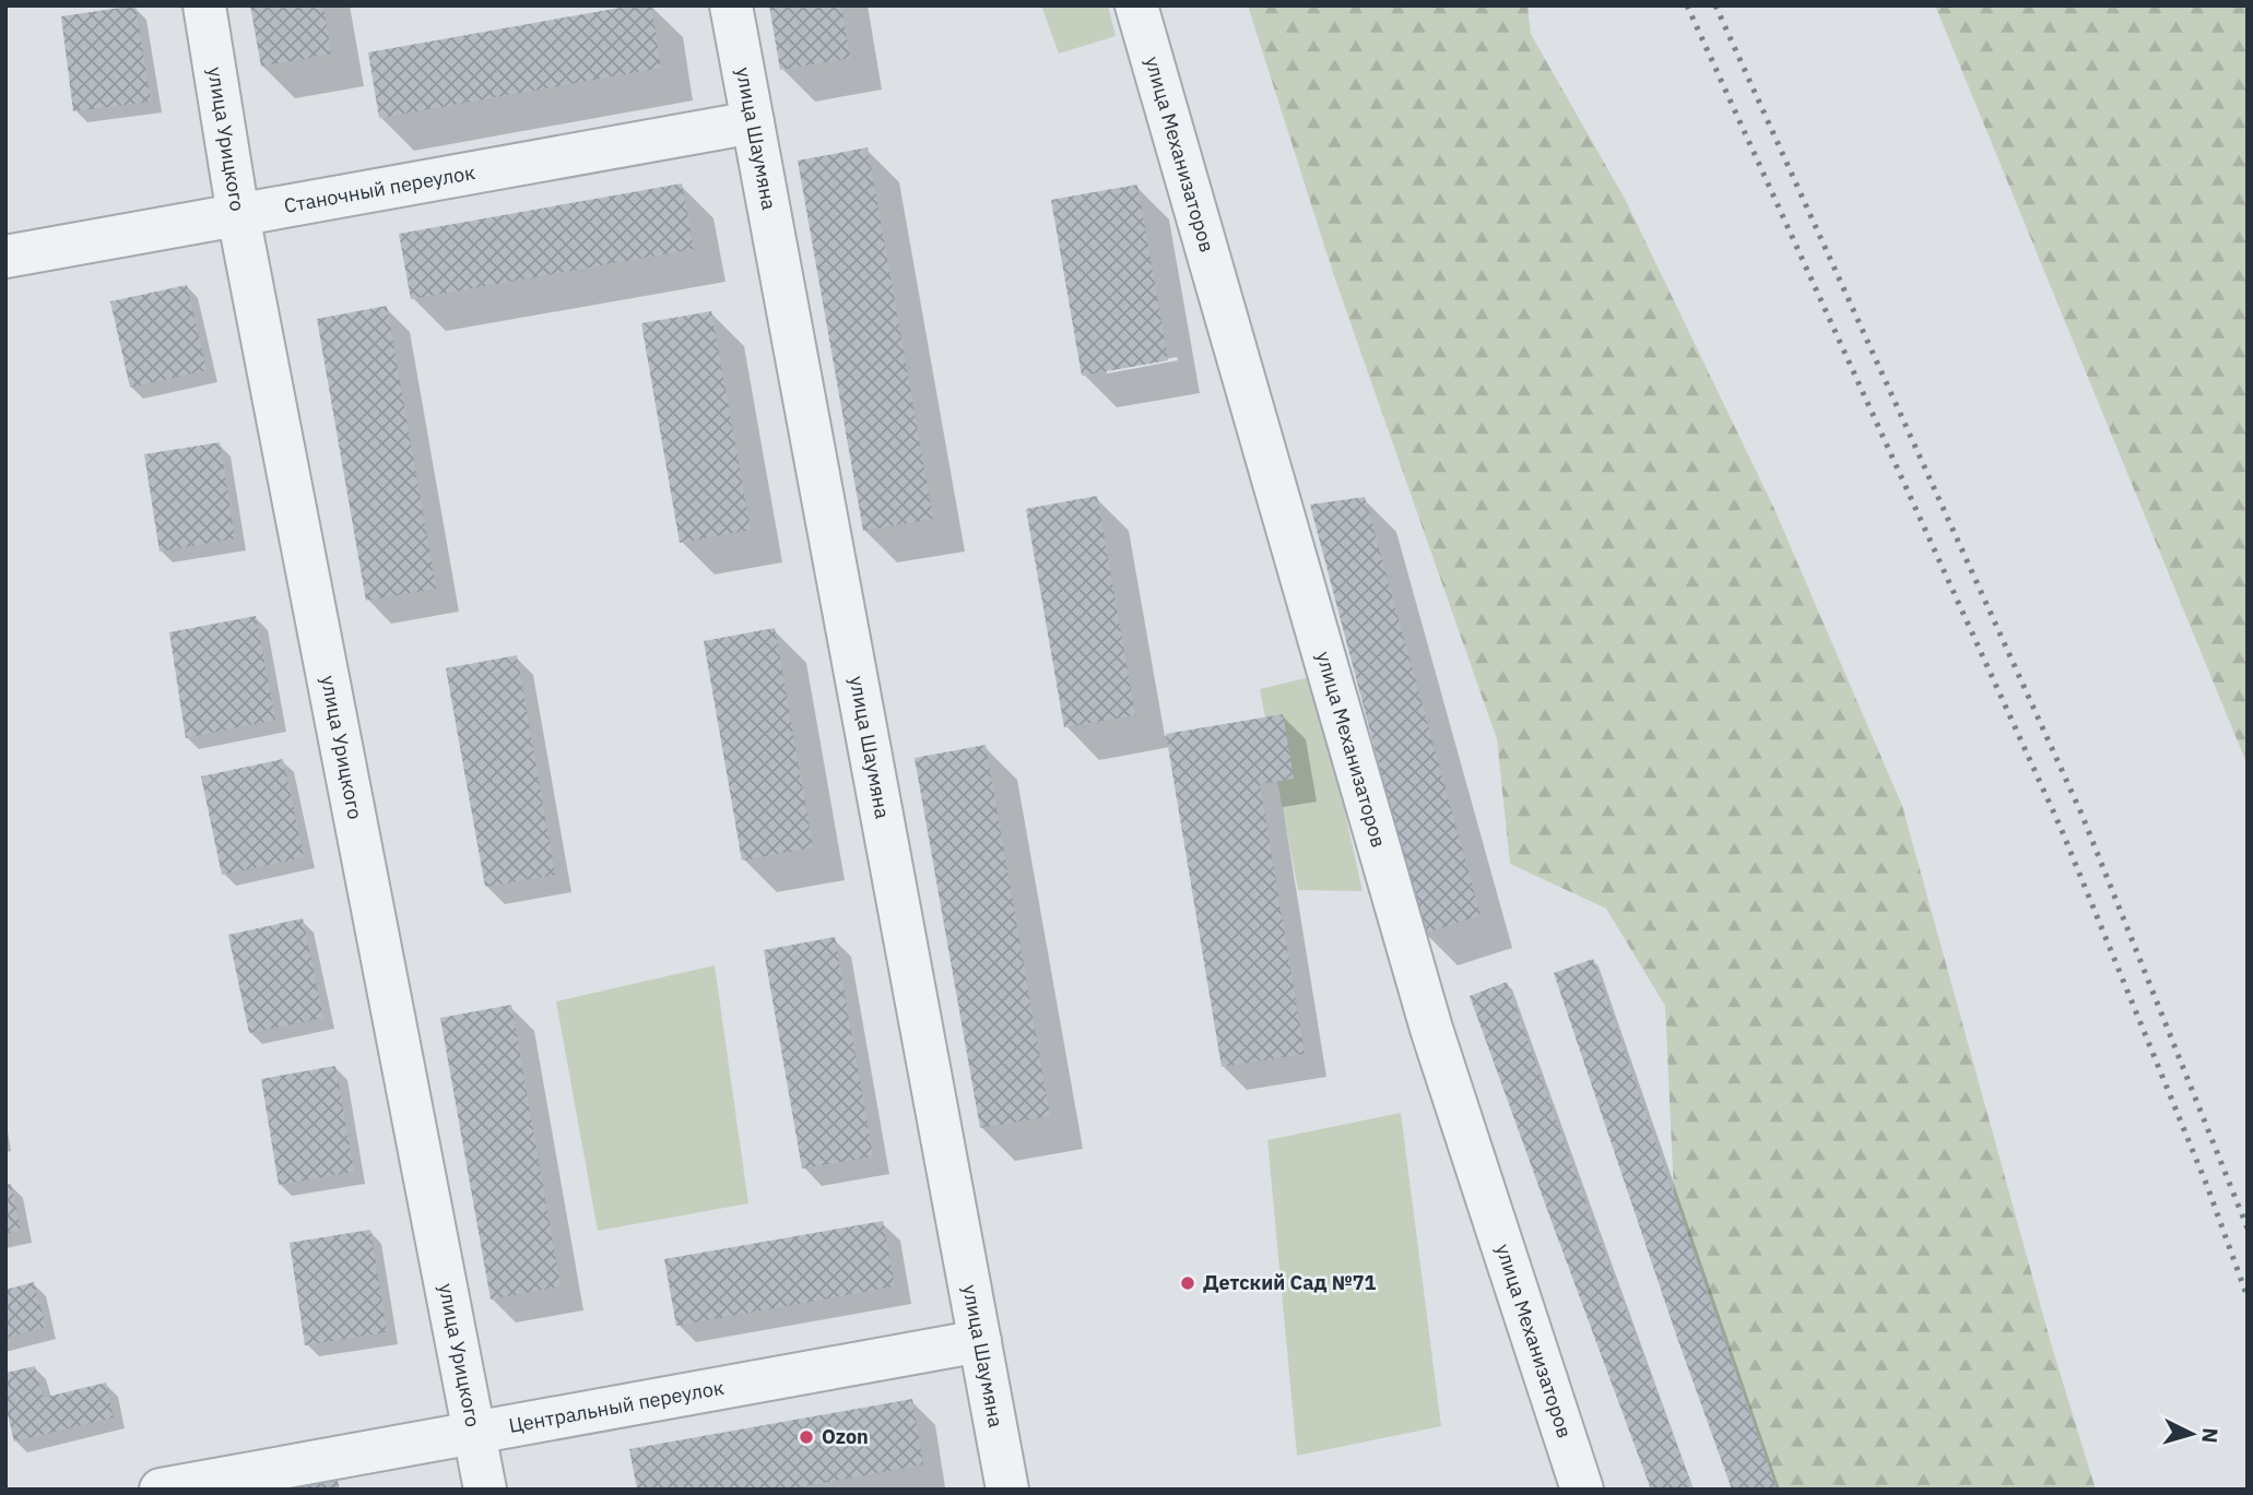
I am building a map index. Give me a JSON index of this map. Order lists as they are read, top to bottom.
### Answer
{
  "streets": {
    "street": [
      "улица Шаумяна",
      "улица Урицкого",
      "улица Механизаторов",
      "Станочный переулок",
      "Центральный переулок"
    ]
  },
  "crossings": [
    ["улица Шаумяна", "Станочный переулок"],
    ["улица Шаумяна", "Центральный переулок"],
    ["улица Урицкого", "Станочный переулок"],
    ["улица Урицкого", "Центральный переулок"]
  ],
  "places": ["Детский Сад №71", "Ozon"],
  "north": "right"
}
